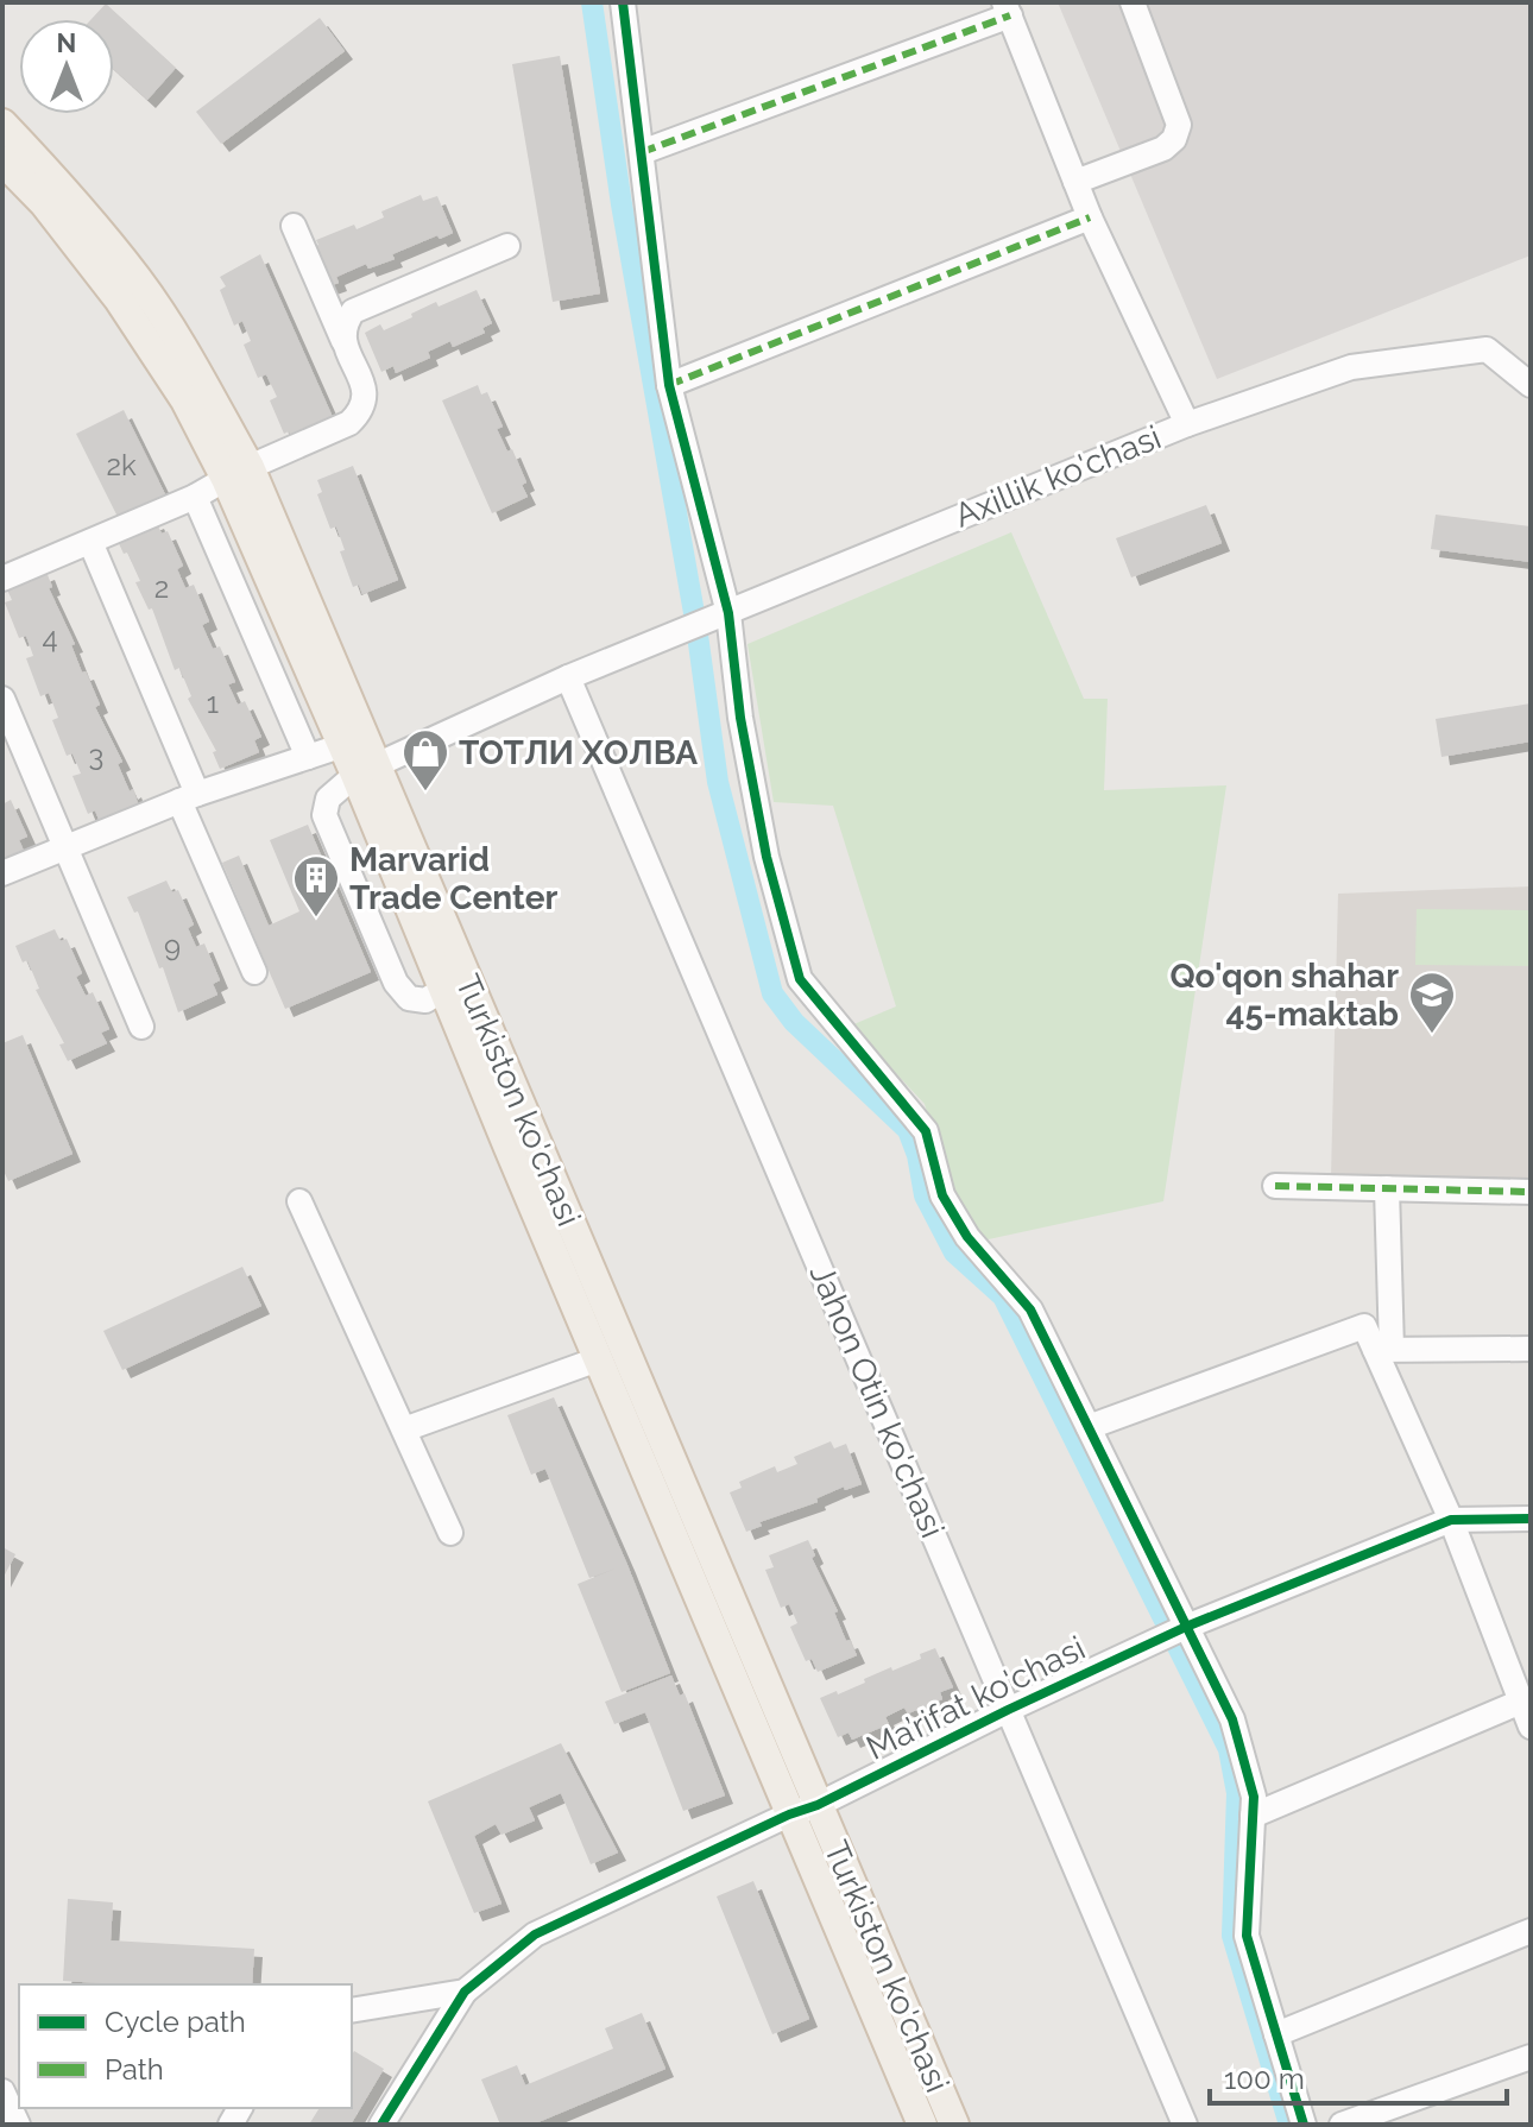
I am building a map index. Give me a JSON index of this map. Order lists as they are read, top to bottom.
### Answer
{
  "streets": {
    "main road": ["Turkiston ko'chasi"],
    "street": ["Axillik ko'chasi", "Jahon Otin ko'chasi", "Ma’rifat ko'chasi"]
  },
  "crossings": [
    ["Axillik ko'chasi", "Jahon Otin ko'chasi"],
    ["Turkiston ko'chasi", "Ma’rifat ko'chasi"],
    ["Jahon Otin ko'chasi", "Ma’rifat ko'chasi"]
  ],
  "places": {
    "shop": ["ТОТЛИ ХОЛВА"],
    "building": ["Marvarid Trade Center"],
    "school or university": ["Qo'qon shahar 45-maktab"]
  },
  "house_numbers": [
    "2k",
    "2",
    "4",
    "1",
    "3",
    "9"
  ],
  "legend": ["Cycle path", "Path"],
  "scale_bar": "100 m",
  "north": "top"
}
